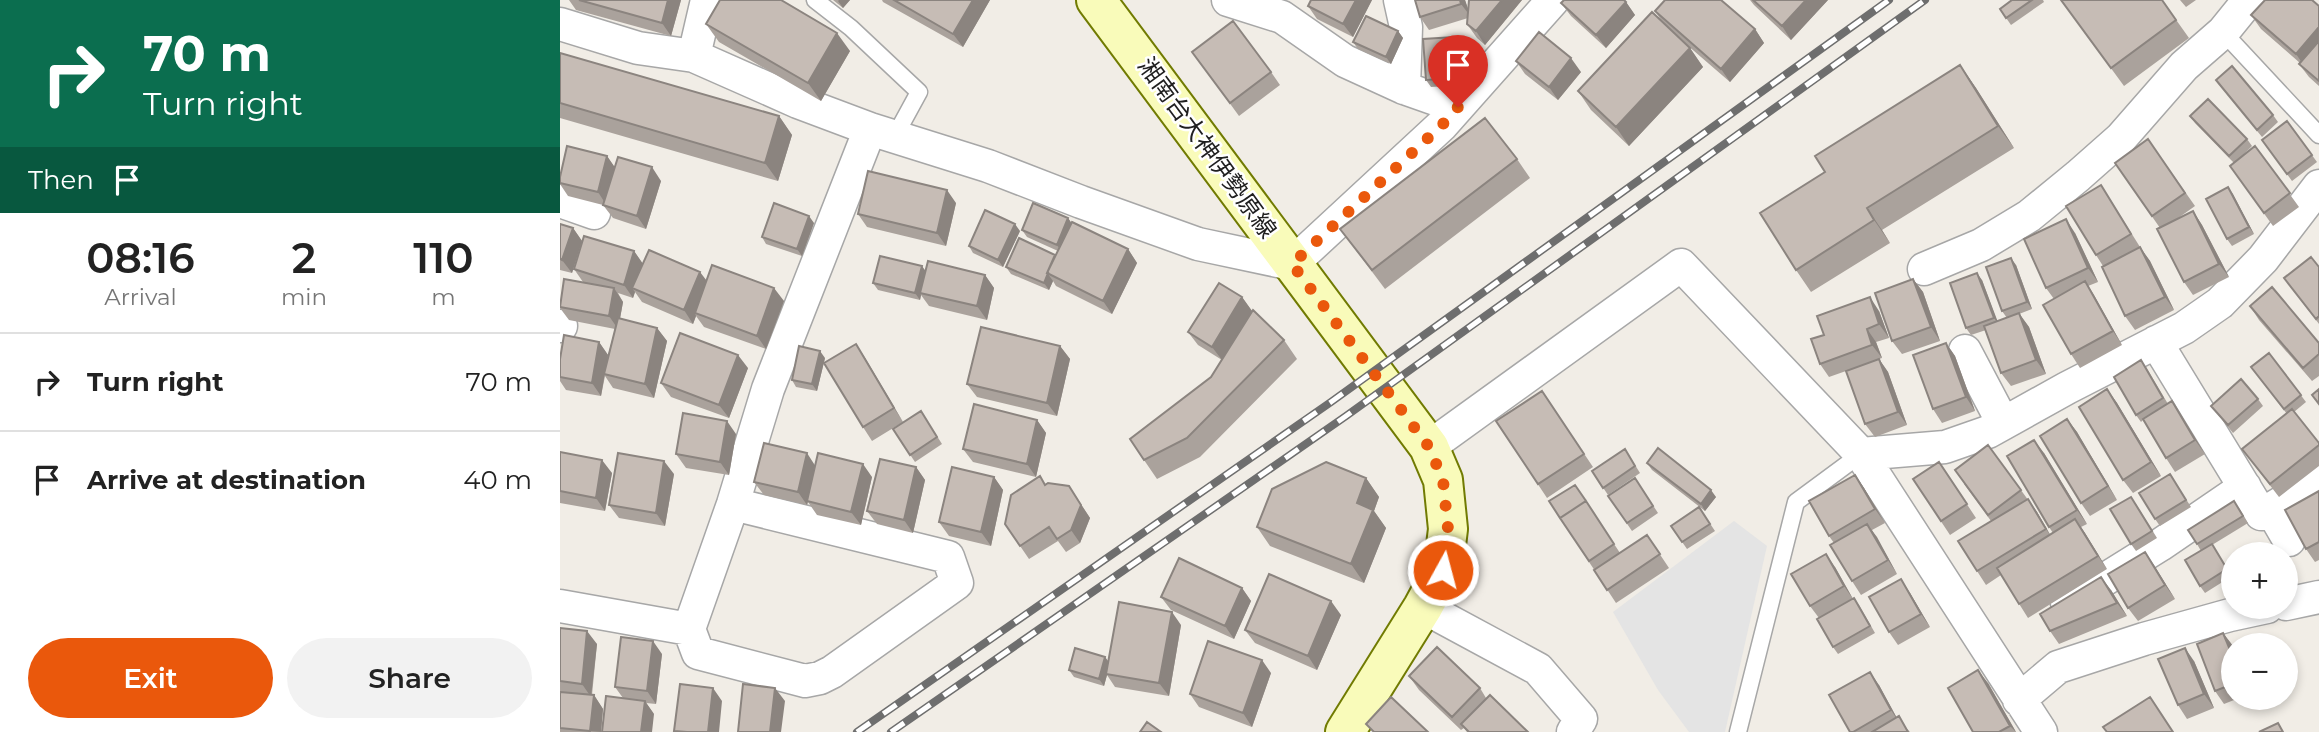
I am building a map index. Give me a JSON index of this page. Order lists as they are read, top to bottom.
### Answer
{
  "streets": {
    "main road": ["湘南台大神伊勢原線"]
  },
  "page": {
    "turn": ["70 m", "Turn right"],
    "then": "Then",
    "eta": [
      "08:16",
      "Arrival",
      "2",
      "min",
      "110",
      "m"
    ],
    "list": [
      {
        "name": "Turn right",
        "value": "70 m"
      },
      {
        "name": "Arrive at destination",
        "value": "40 m"
      }
    ],
    "map_buttons": ["+", "−"],
    "buttons": ["Exit", "Share"]
  }
}
